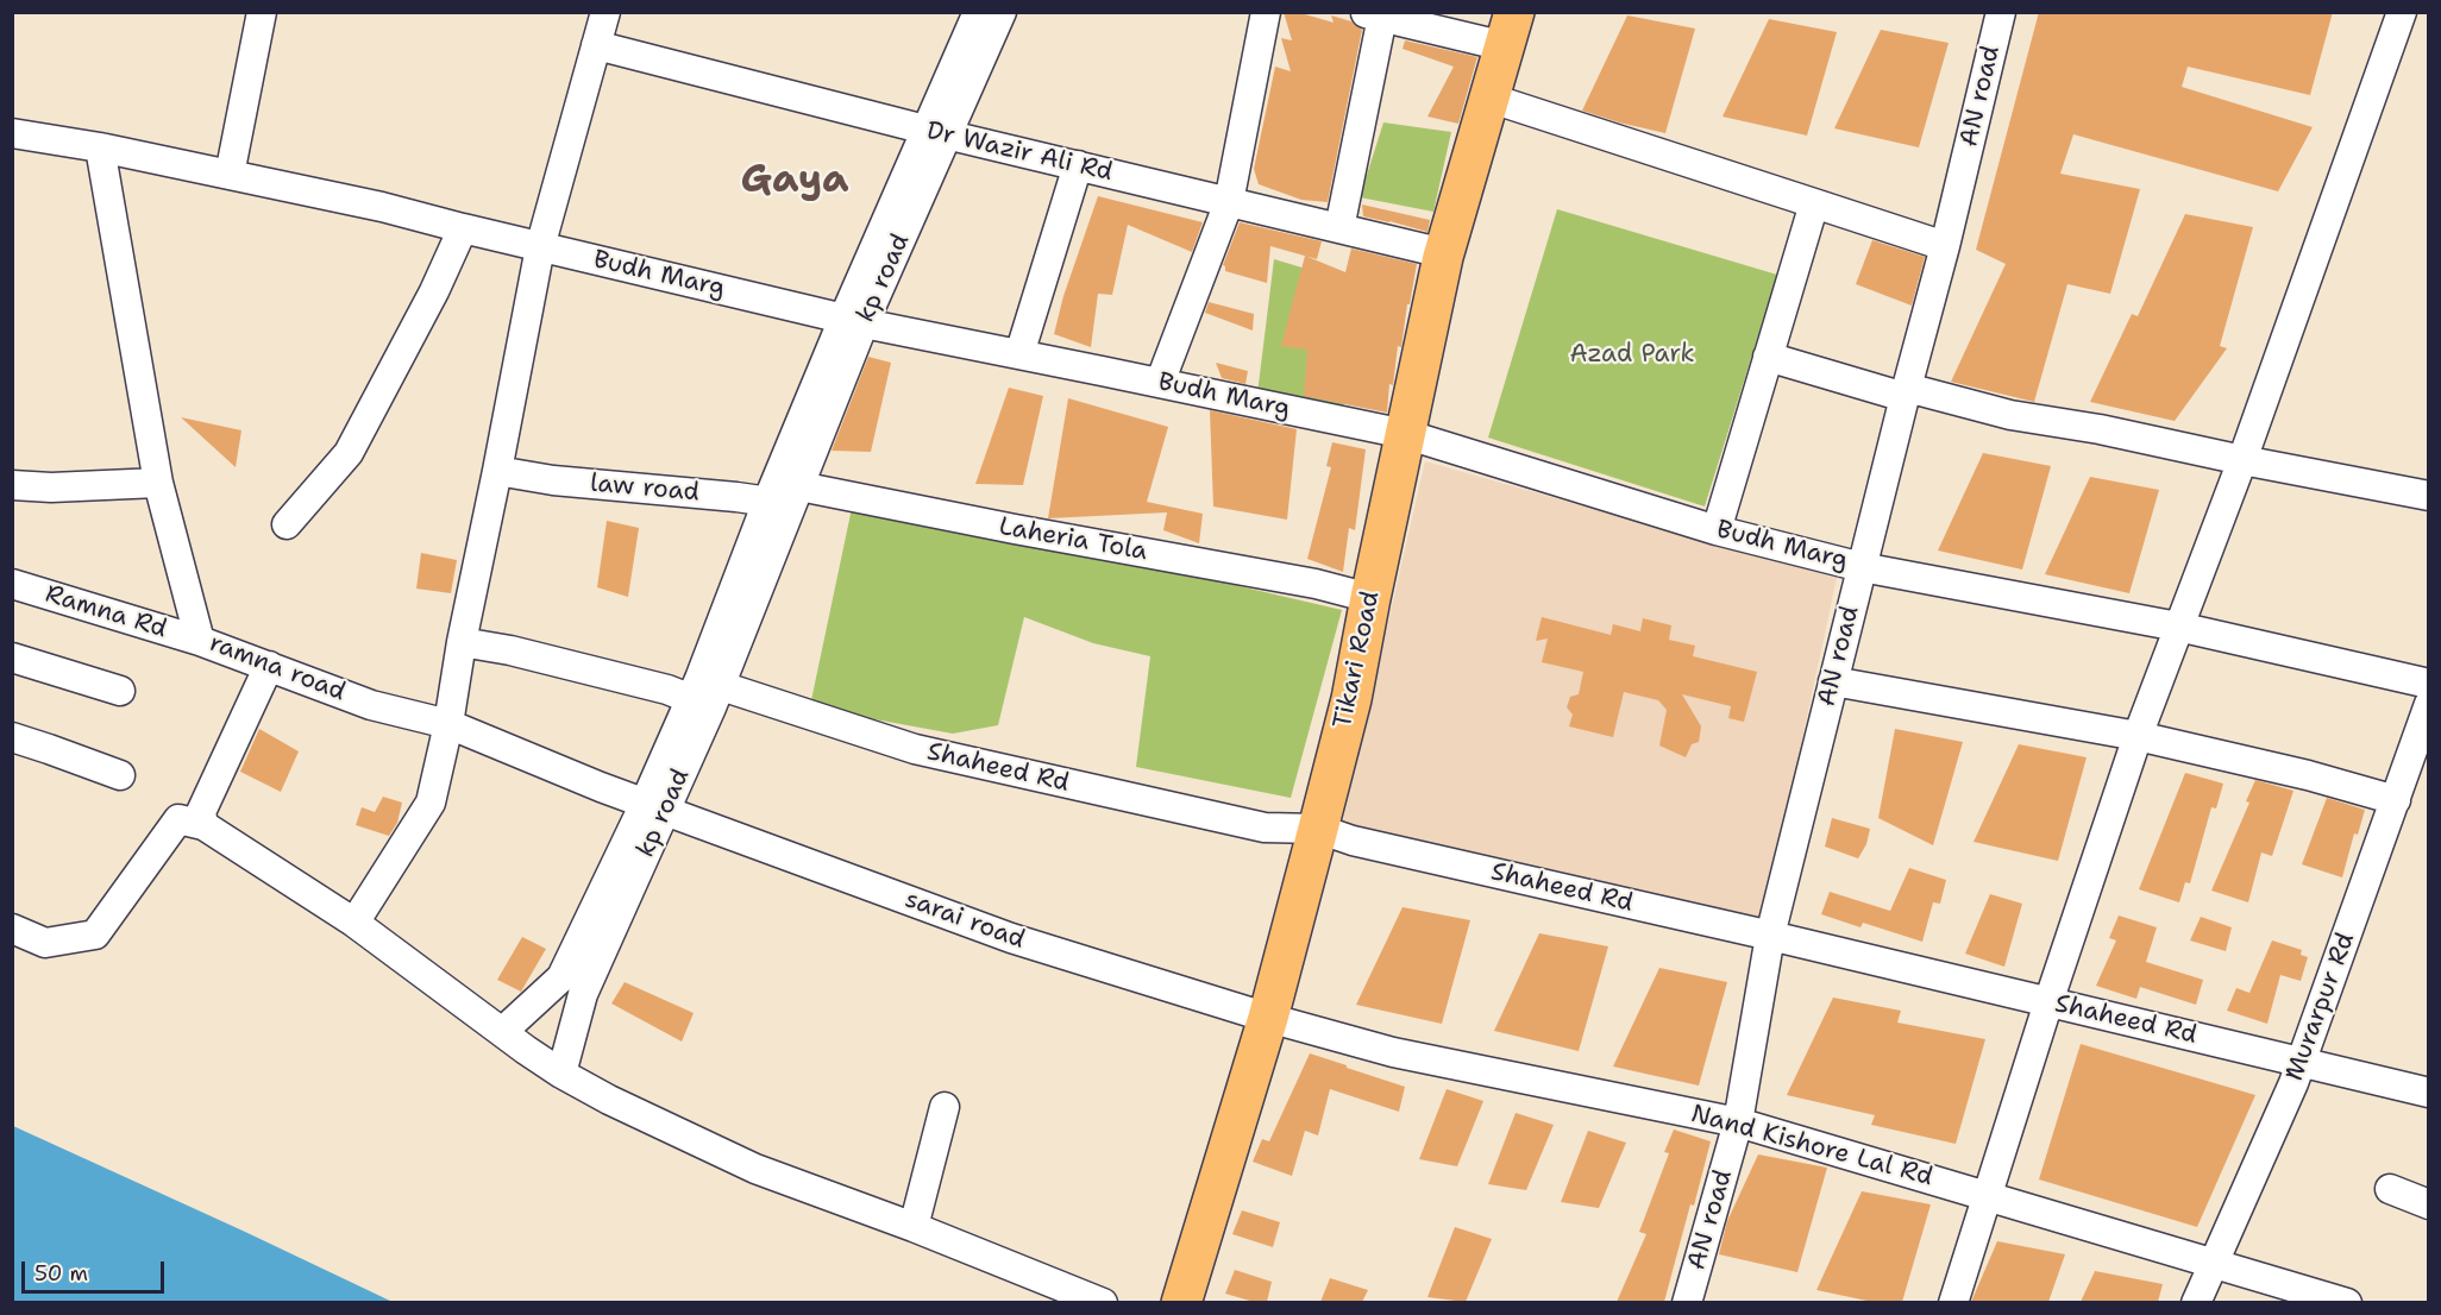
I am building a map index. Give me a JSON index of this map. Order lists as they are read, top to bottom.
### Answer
{
  "streets": {
    "highway": ["Tikari Road"],
    "street": [
      "AN road",
      "Dr Wazir Ali Rd",
      "Budh Marg",
      "kp road",
      "law road",
      "Laheria Tola",
      "Ramna Rd",
      "ramna road",
      "Shaheed Rd",
      "sarai road",
      "Murarpur Rd",
      "Nand Kishore Lal Rd"
    ]
  },
  "crossings": [
    ["AN road", "Budh Marg"],
    ["AN road", "Shaheed Rd"],
    ["AN road", "Nand Kishore Lal Rd"],
    ["Dr Wazir Ali Rd", "kp road"],
    ["Dr Wazir Ali Rd", "Tikari Road"],
    ["Budh Marg", "kp road"],
    ["Budh Marg", "Tikari Road"],
    ["Budh Marg", "ramna road"],
    ["kp road", "law road"],
    ["kp road", "Laheria Tola"],
    ["kp road", "ramna road"],
    ["kp road", "Shaheed Rd"],
    ["kp road", "sarai road"],
    ["law road", "Laheria Tola"],
    ["Laheria Tola", "Tikari Road"],
    ["Ramna Rd", "ramna road"],
    ["Tikari Road", "Shaheed Rd"],
    ["Tikari Road", "sarai road"],
    ["Tikari Road", "Nand Kishore Lal Rd"],
    ["ramna road", "sarai road"],
    ["Shaheed Rd", "Murarpur Rd"],
    ["sarai road", "Nand Kishore Lal Rd"],
    ["Murarpur Rd", "Nand Kishore Lal Rd"]
  ],
  "districts": ["Gaya"],
  "parks": ["Azad Park"],
  "scale_bar": "50 m"
}
